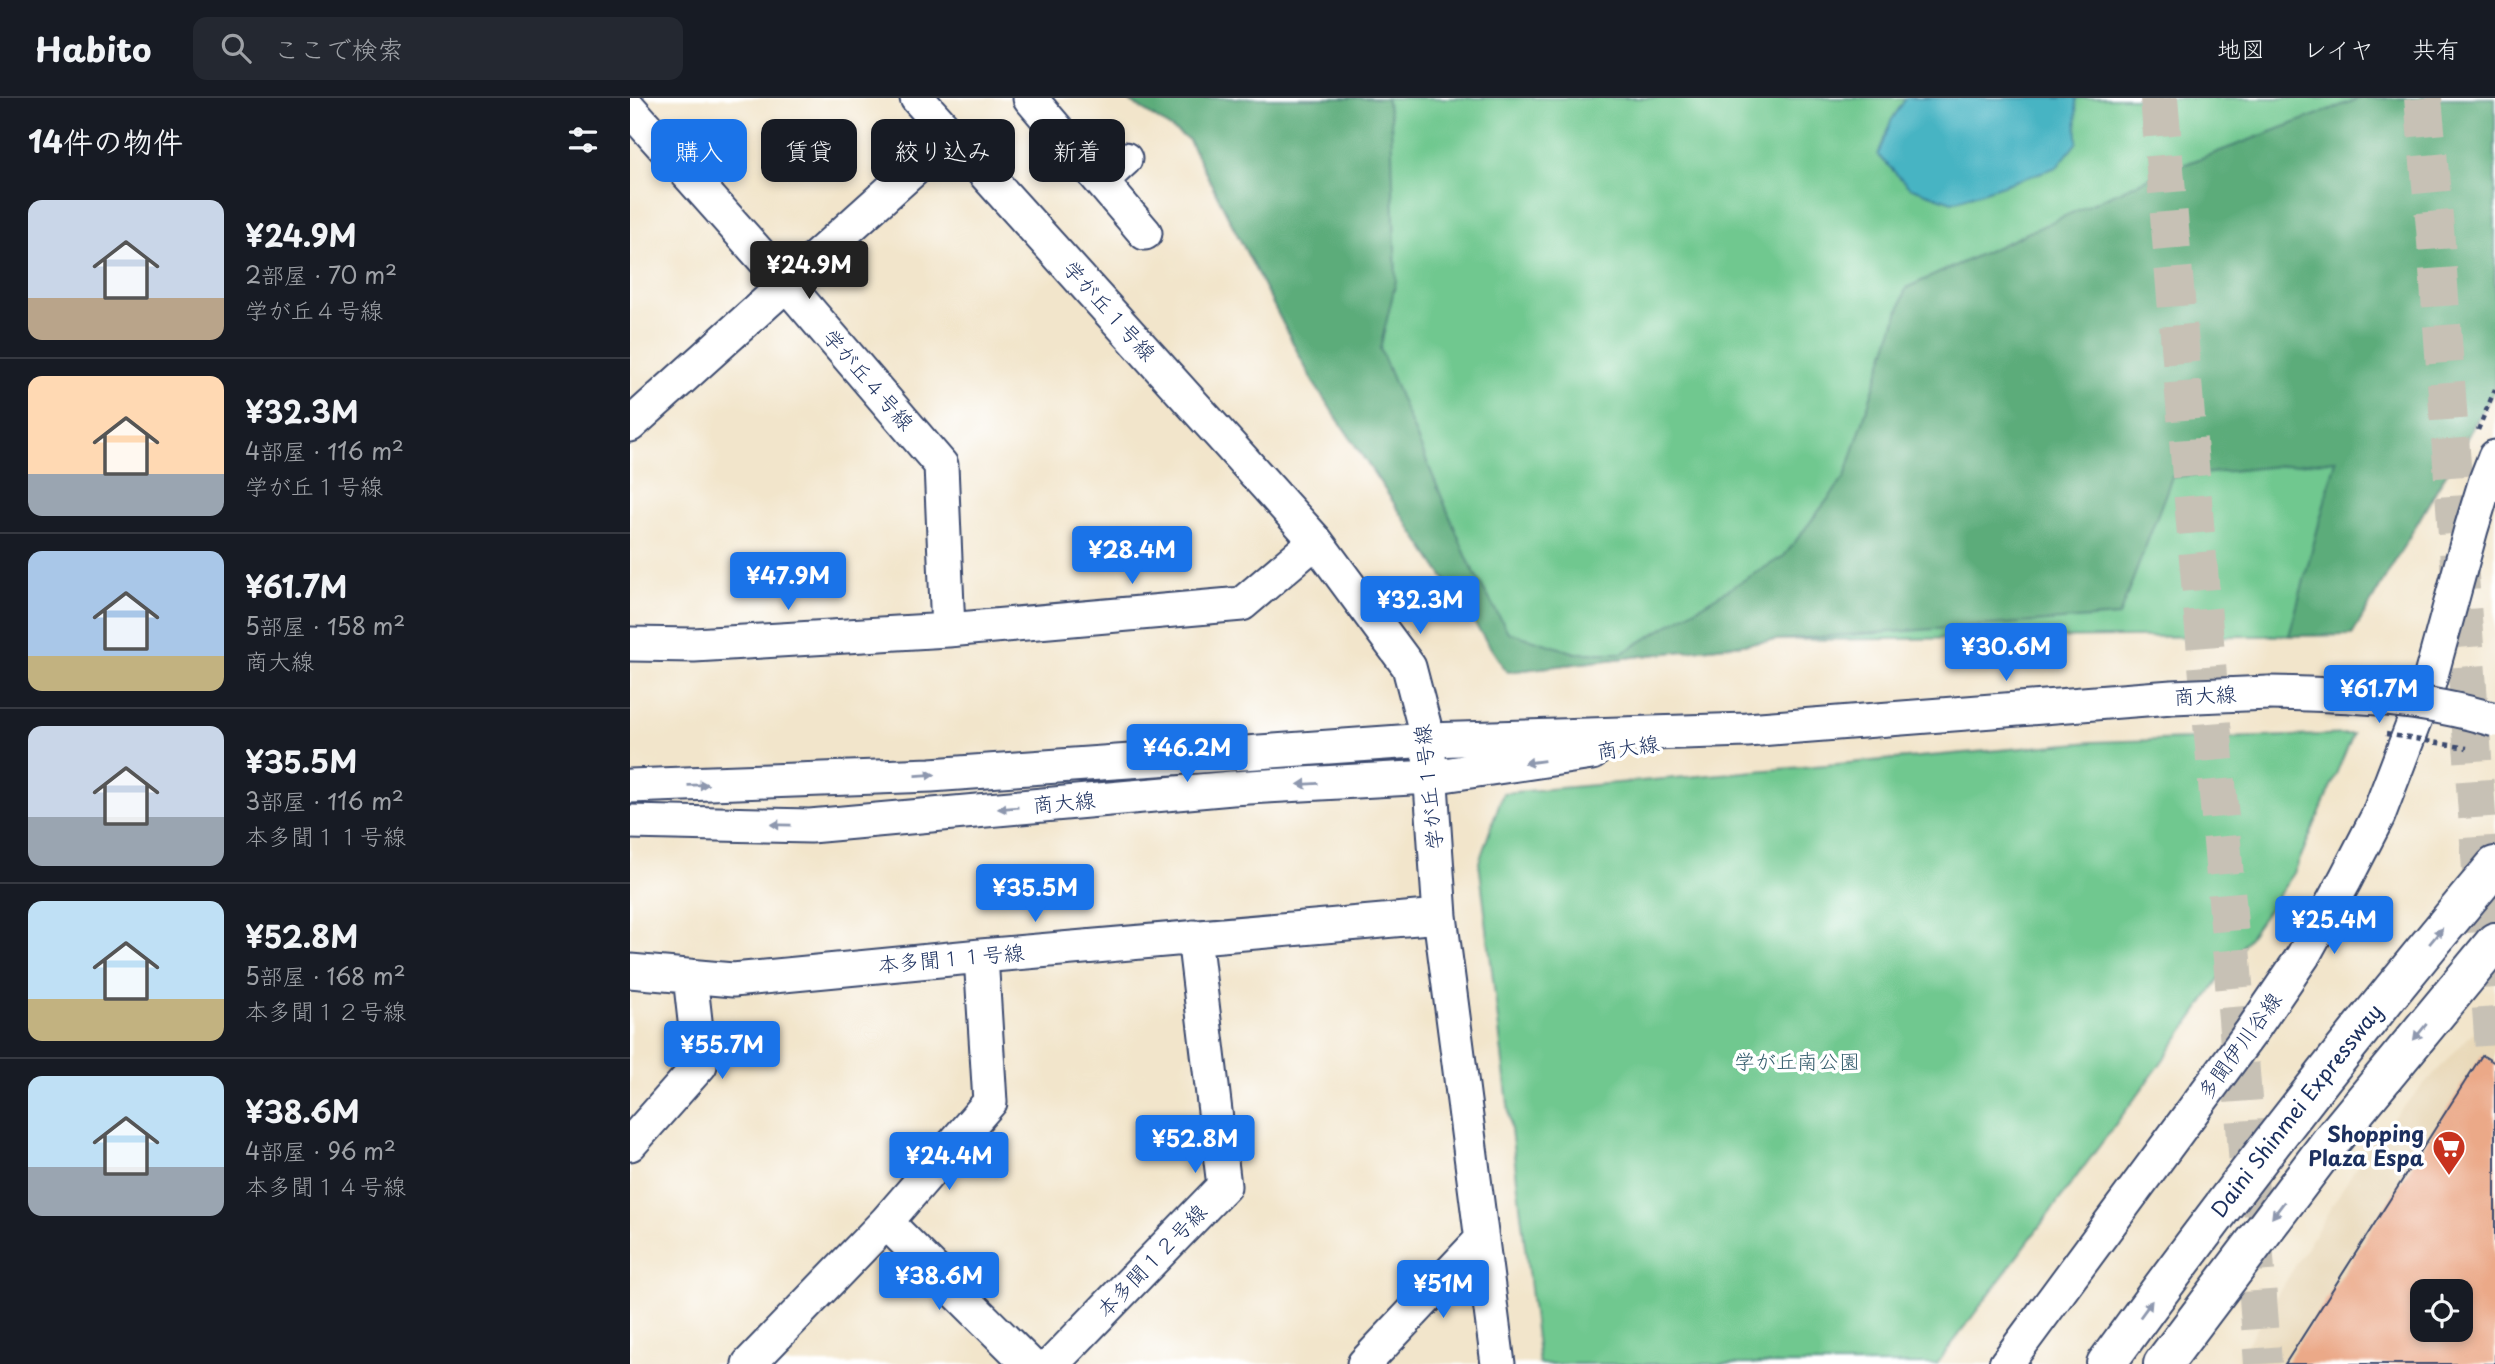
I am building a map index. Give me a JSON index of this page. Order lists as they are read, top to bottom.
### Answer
{
  "streets": {
    "highway": ["Daini Shinmei Expressway"],
    "street": [
      "学が丘１号線",
      "学が丘４号線",
      "商大線",
      "本多聞１１号線",
      "多聞伊川谷線",
      "本多聞１２号線"
    ]
  },
  "crossings": [
    ["学が丘１号線", "商大線"],
    ["学が丘１号線", "本多聞１１号線"],
    ["本多聞１１号線", "本多聞１２号線"]
  ],
  "parks": ["学が丘南公園"],
  "places": {
    "supermarket": ["Shopping Plaza Espa"]
  },
  "page": {
    "header": "Habito",
    "search": "ここで検索",
    "nav": ["地図", "レイヤ", "共有"],
    "heading": "14件の物件",
    "chip": [
      "購入",
      "賃貸",
      "絞り込み",
      "新着"
    ],
    "list": [
      {
        "name": "¥24.9M",
        "note": "2部屋 · 70 m² · 学が丘４号線"
      },
      {
        "name": "¥32.3M",
        "note": "4部屋 · 116 m² · 学が丘１号線"
      },
      {
        "name": "¥61.7M",
        "note": "5部屋 · 158 m² · 商大線"
      },
      {
        "name": "¥35.5M",
        "note": "3部屋 · 116 m² · 本多聞１１号線"
      },
      {
        "name": "¥52.8M",
        "note": "5部屋 · 168 m² · 本多聞１２号線"
      },
      {
        "name": "¥38.6M",
        "note": "4部屋 · 96 m² · 本多聞１４号線"
      }
    ],
    "price": [
      "¥24.9M",
      "¥28.4M",
      "¥47.9M",
      "¥32.3M",
      "¥30.6M",
      "¥61.7M",
      "¥46.2M",
      "¥35.5M",
      "¥25.4M",
      "¥55.7M",
      "¥52.8M",
      "¥24.4M",
      "¥38.6M",
      "¥51M"
    ]
  }
}
